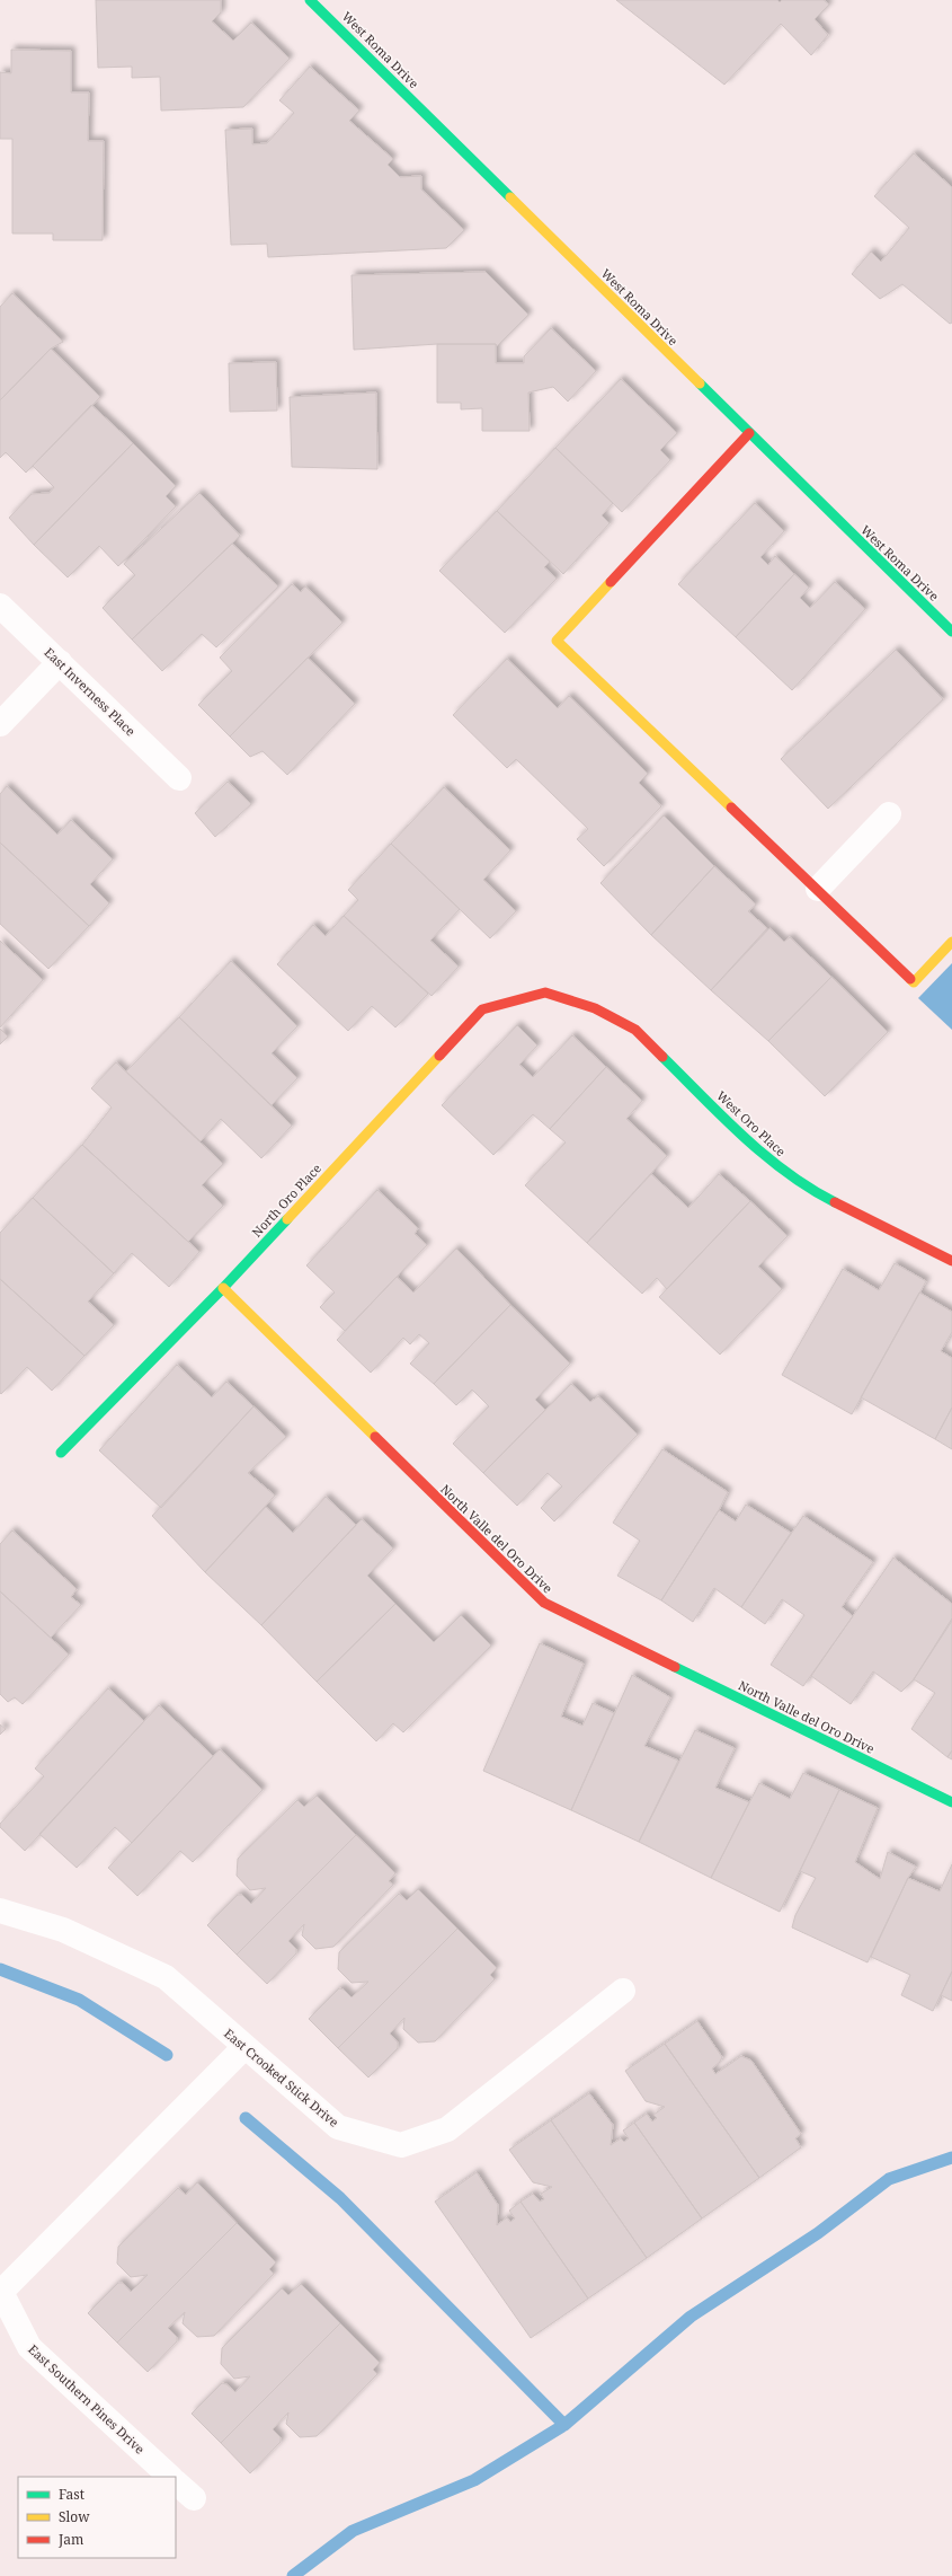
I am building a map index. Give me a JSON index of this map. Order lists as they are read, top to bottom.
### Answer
{
  "streets": {
    "street": [
      "West Roma Drive",
      "East Inverness Place",
      "West Oro Place",
      "North Oro Place",
      "North Valle del Oro Drive",
      "East Crooked Stick Drive",
      "East Southern Pines Drive"
    ]
  },
  "crossings": [
    ["West Oro Place", "North Oro Place"],
    ["North Oro Place", "North Valle del Oro Drive"]
  ],
  "legend": ["Fast", "Slow", "Jam"]
}
